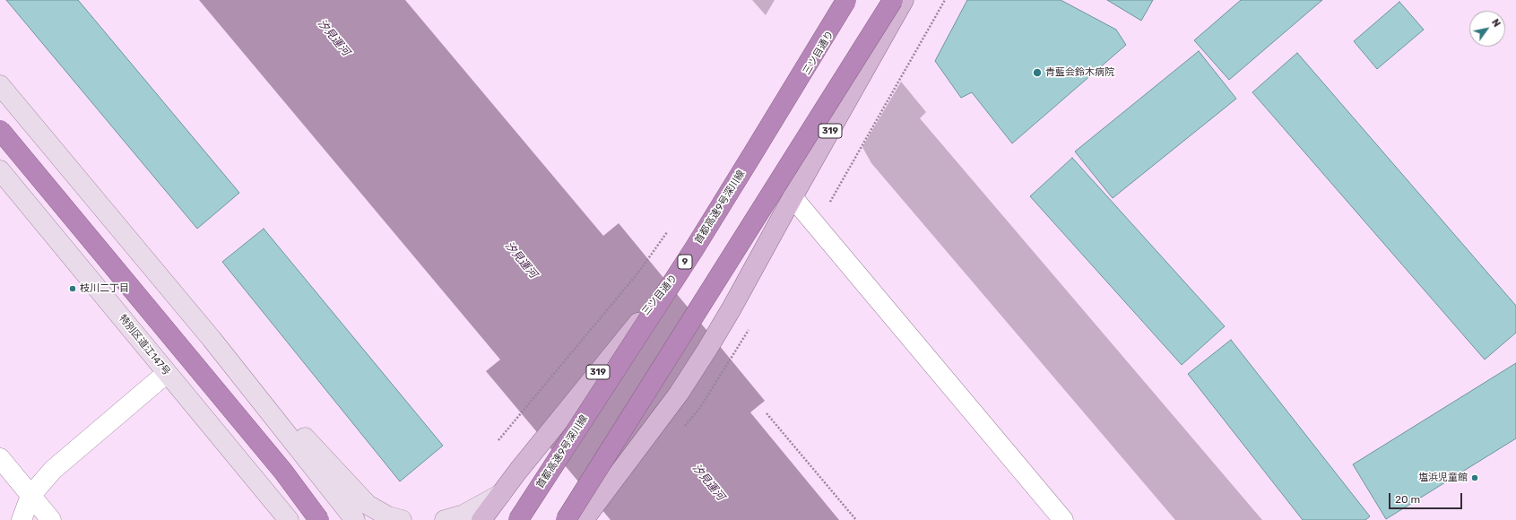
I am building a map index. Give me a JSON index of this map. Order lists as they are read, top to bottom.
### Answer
{
  "streets": {
    "highway": ["首都高速9号深川線", "9"],
    "main road": ["三ツ目通り", "319"],
    "street": ["特別区道江147号"]
  },
  "water": ["汐見運河"],
  "places": ["青藍会鈴木病院", "枝川二丁目", "塩浜児童館"],
  "scale_bar": "20 m",
  "north": "top right"
}
